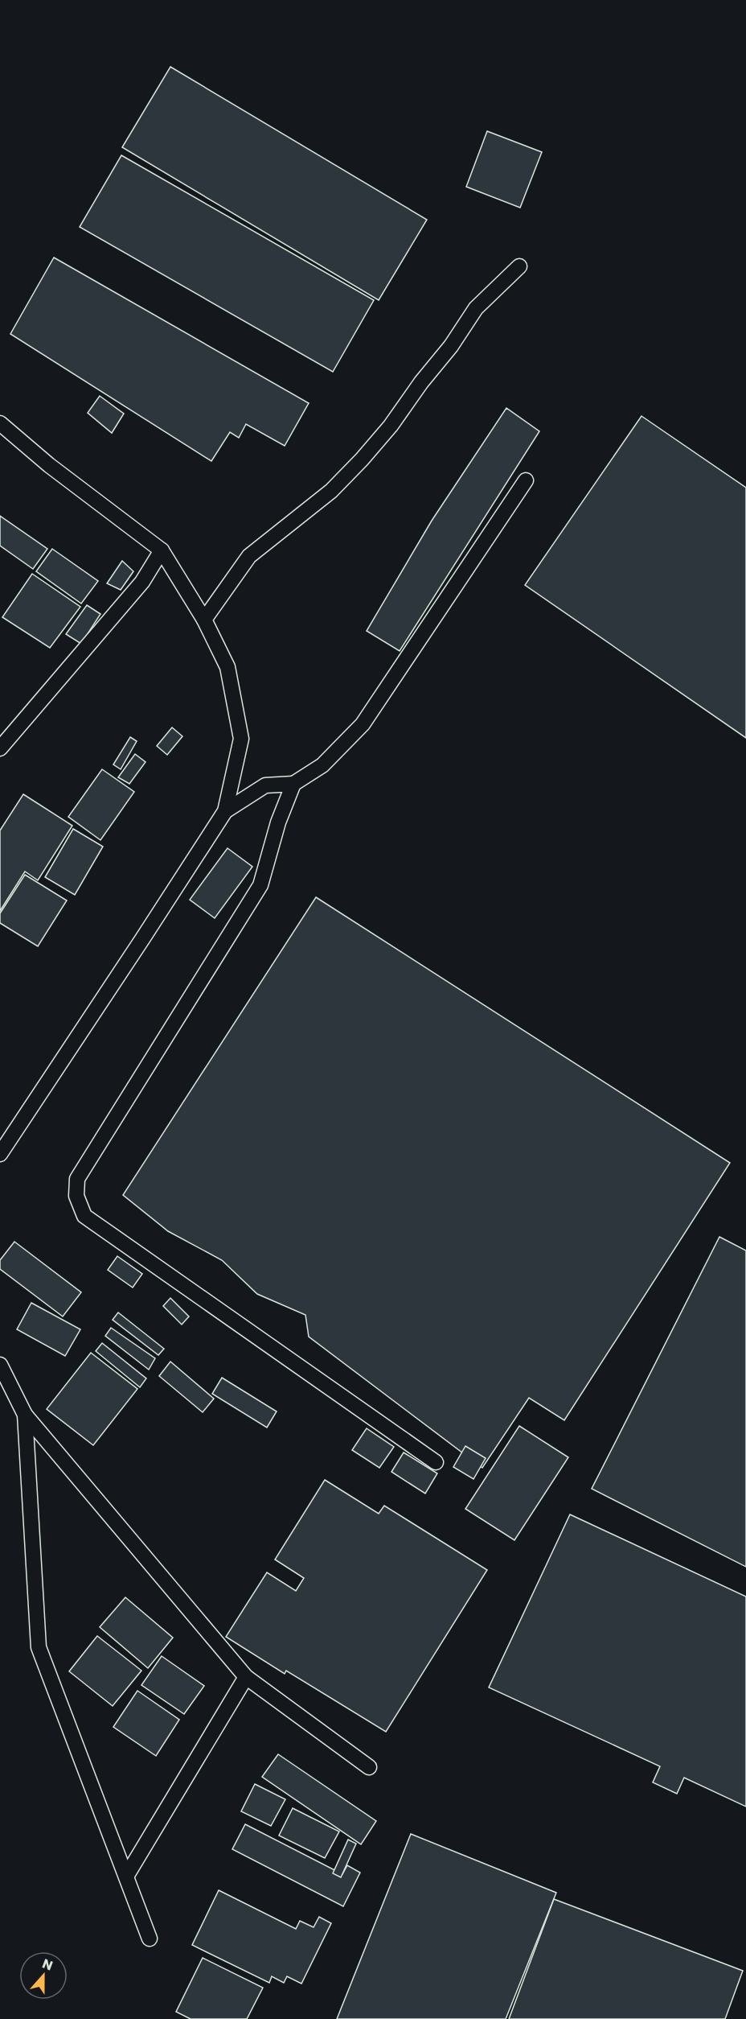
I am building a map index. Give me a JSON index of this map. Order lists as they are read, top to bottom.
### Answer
{
  "north": "top"
}
